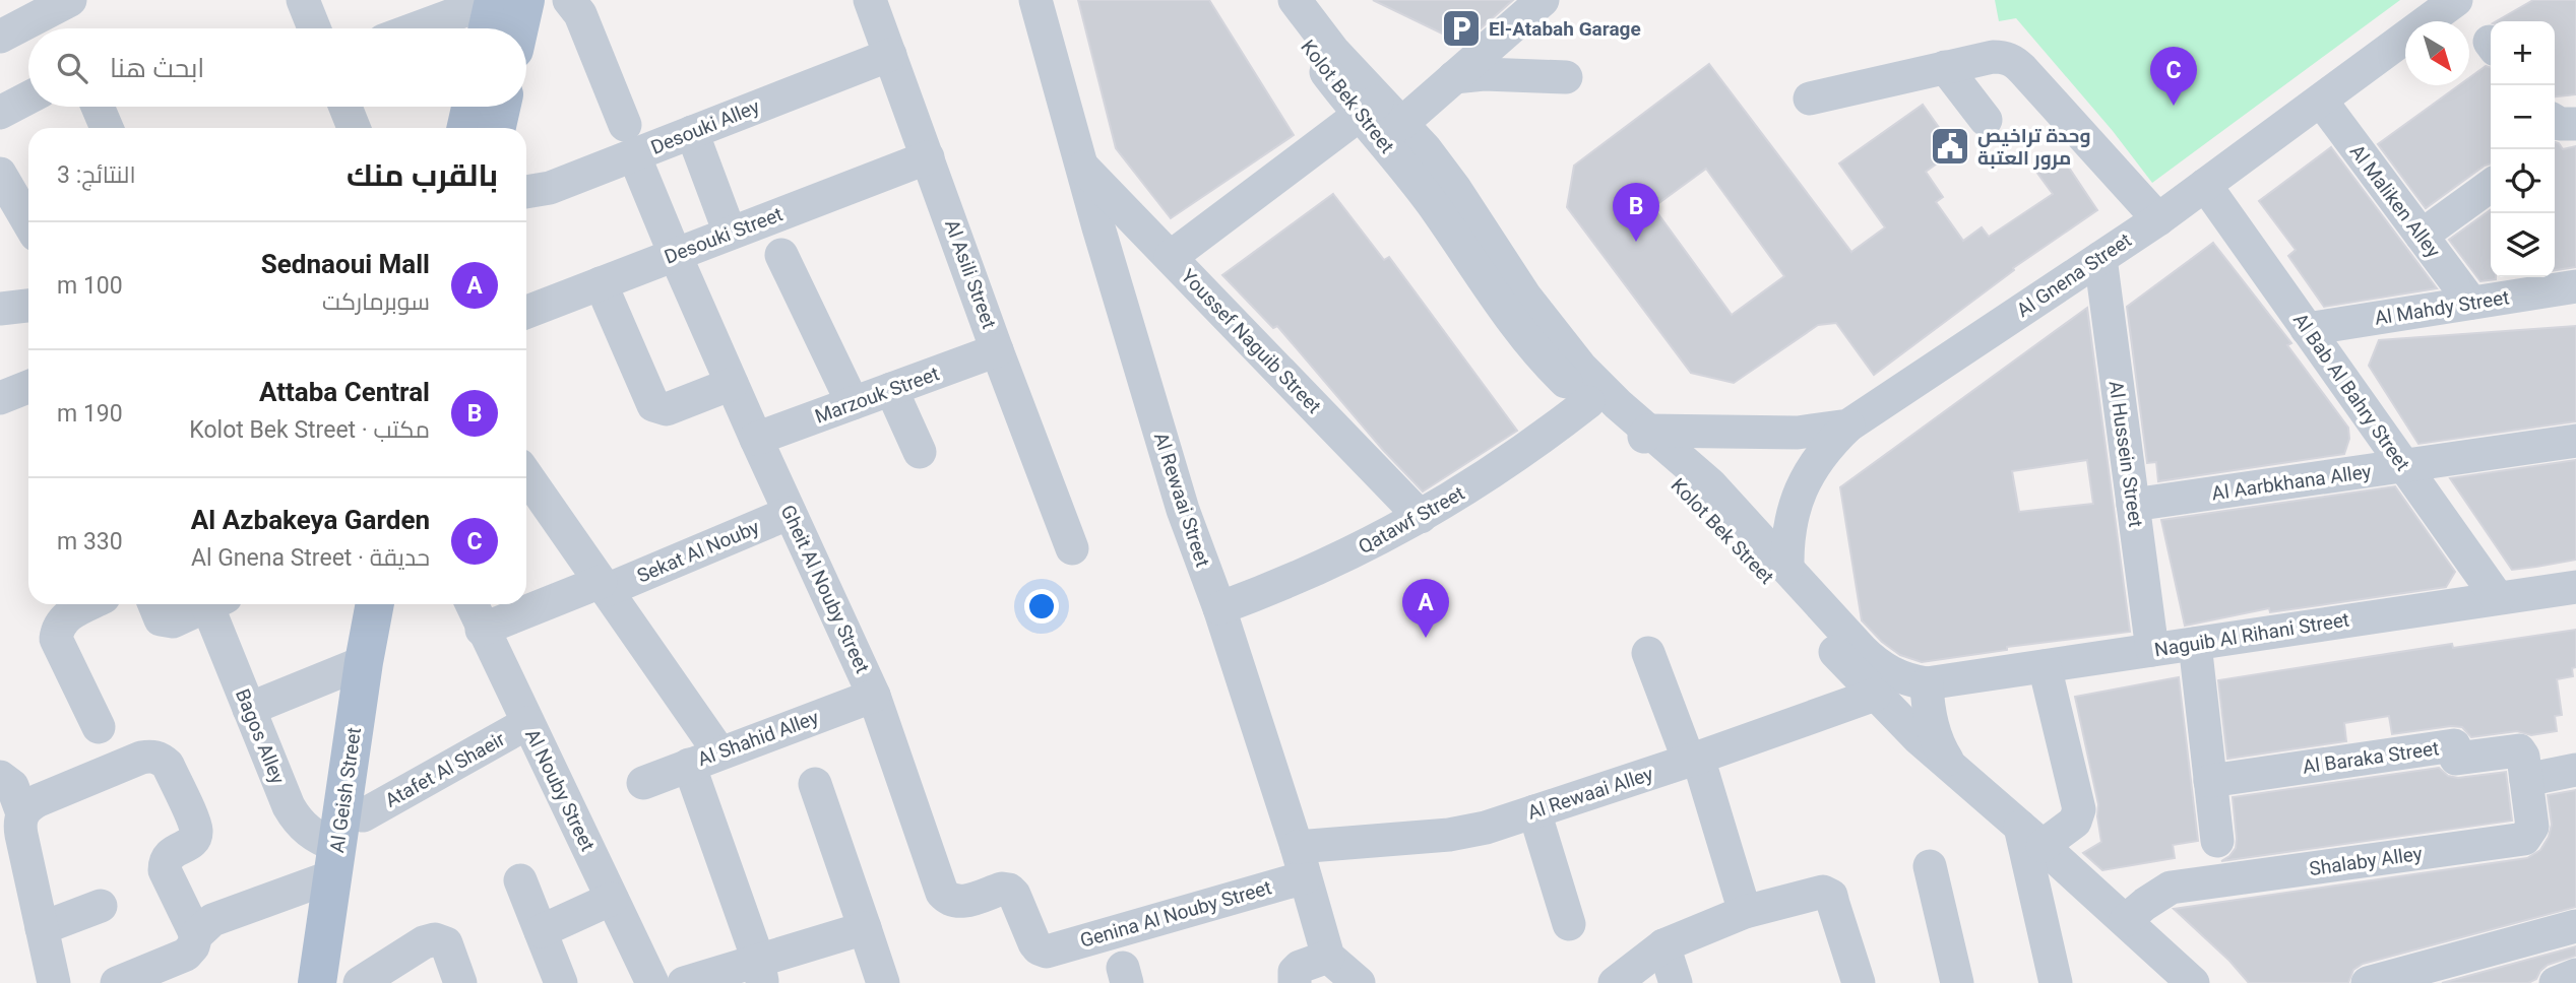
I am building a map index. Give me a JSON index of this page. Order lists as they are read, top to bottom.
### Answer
{
  "streets": {
    "main road": ["Al Geish Street"],
    "street": [
      "Kolot Bek Street",
      "Desouki Alley",
      "Al Maliken Alley",
      "Desouki Street",
      "Al Asili Street",
      "Al Gnena Street",
      "Al Mahdy Street",
      "Youssef Naguib Street",
      "Al Bab Al Bahry Street",
      "Marzouk Street",
      "Al Hussein Street",
      "Al Aarbkhana Alley",
      "Al Rewaai Street",
      "Qatawf Street",
      "Sekat Al Nouby",
      "Gheit Al Nouby Street",
      "Naguib Al Rihani Street",
      "Bagos Alley",
      "Al Shahid Alley",
      "Al Baraka Street",
      "Atafet Al Shaeir",
      "Al Nouby Street",
      "Al Rewaai Alley",
      "Shalaby Alley",
      "Genina Al Nouby Street"
    ]
  },
  "crossings": [
    ["Kolot Bek Street", "Al Gnena Street"],
    ["Kolot Bek Street", "Qatawf Street"],
    ["Kolot Bek Street", "Naguib Al Rihani Street"],
    ["Kolot Bek Street", "Al Rewaai Alley"],
    ["Kolot Bek Street", "Shalaby Alley"],
    ["Desouki Alley", "Al Asili Street"],
    ["Desouki Alley", "Gheit Al Nouby Street"],
    ["Al Maliken Alley", "Al Gnena Street"],
    ["Al Maliken Alley", "Al Mahdy Street"],
    ["Desouki Street", "Al Asili Street"],
    ["Desouki Street", "Gheit Al Nouby Street"],
    ["Al Asili Street", "Marzouk Street"],
    ["Al Gnena Street", "Al Bab Al Bahry Street"],
    ["Al Gnena Street", "Al Hussein Street"],
    ["Al Mahdy Street", "Al Bab Al Bahry Street"],
    ["Youssef Naguib Street", "Al Rewaai Street"],
    ["Youssef Naguib Street", "Qatawf Street"],
    ["Al Bab Al Bahry Street", "Al Aarbkhana Alley"],
    ["Al Bab Al Bahry Street", "Naguib Al Rihani Street"],
    ["Marzouk Street", "Gheit Al Nouby Street"],
    ["Al Hussein Street", "Al Aarbkhana Alley"],
    ["Al Hussein Street", "Naguib Al Rihani Street"],
    ["Al Rewaai Street", "Qatawf Street"],
    ["Al Rewaai Street", "Al Rewaai Alley"],
    ["Al Rewaai Street", "Genina Al Nouby Street"],
    ["Sekat Al Nouby", "Gheit Al Nouby Street"],
    ["Sekat Al Nouby", "Al Nouby Street"],
    ["Gheit Al Nouby Street", "Al Shahid Alley"],
    ["Gheit Al Nouby Street", "Genina Al Nouby Street"],
    ["Bagos Alley", "Al Geish Street"],
    ["Al Baraka Street", "Shalaby Alley"],
    ["Atafet Al Shaeir", "Al Geish Street"],
    ["Atafet Al Shaeir", "Al Nouby Street"],
    ["Al Rewaai Alley", "Genina Al Nouby Street"]
  ],
  "places": {
    "parking": ["El-Atabah Garage"],
    "public building": ["وحدة تراخيص مرور العتبة"]
  },
  "north": "bottom right",
  "page": {
    "map_buttons": ["+", "−"],
    "search": "ابحث هنا",
    "pins": ["C", "B", "A"],
    "heading": ["بالقرب منك", "النتائج: 3"],
    "list": [
      {
        "mark": "A",
        "name": "Sednaoui Mall",
        "note": "سوبرماركت",
        "value": "100 m"
      },
      {
        "mark": "B",
        "name": "Attaba Central",
        "note": "مكتب · Kolot Bek Street",
        "value": "190 m"
      },
      {
        "mark": "C",
        "name": "Al Azbakeya Garden",
        "note": "حديقة · Al Gnena Street",
        "value": "330 m"
      }
    ]
  }
}
